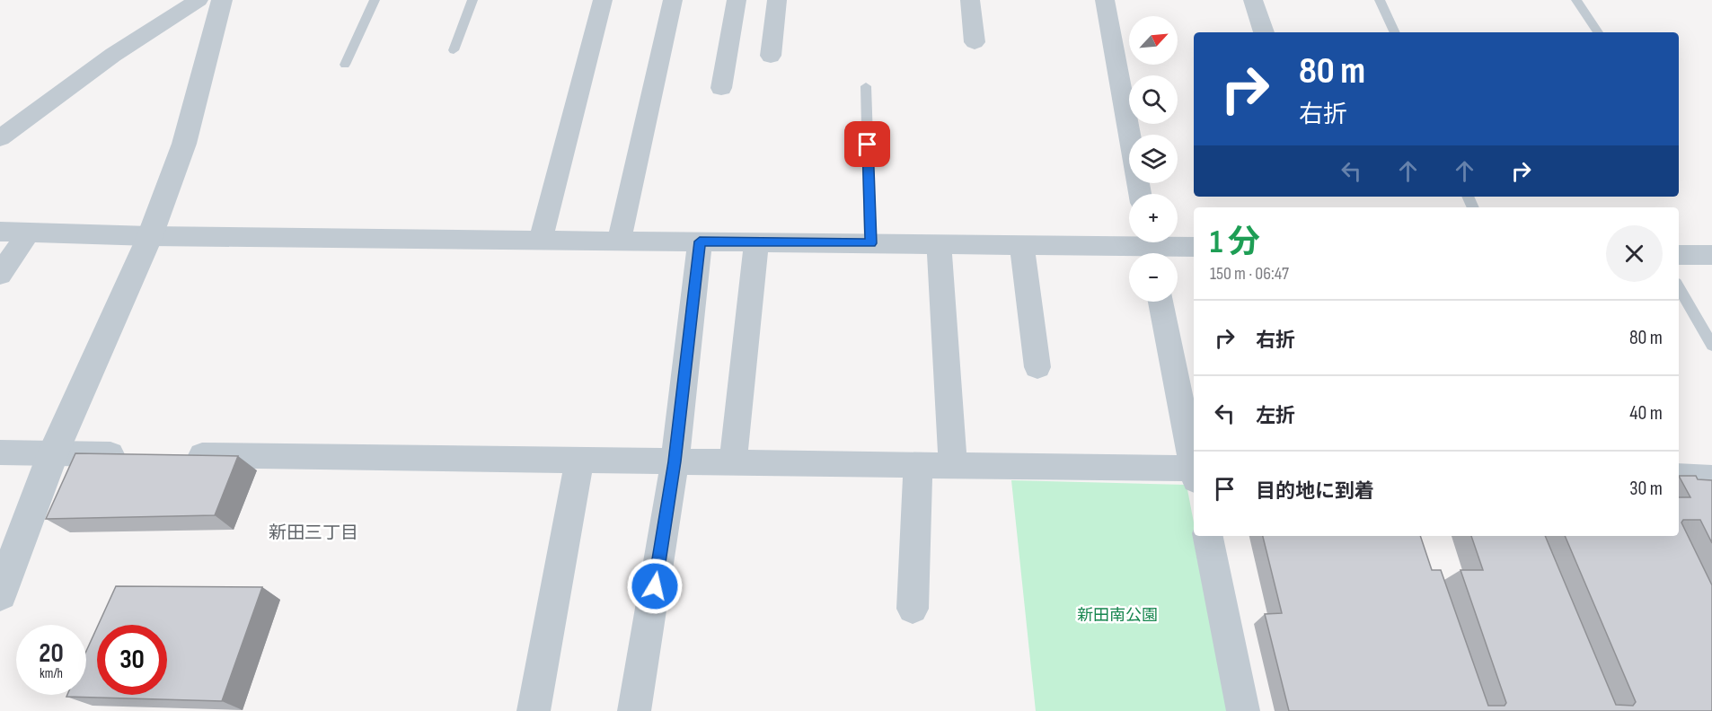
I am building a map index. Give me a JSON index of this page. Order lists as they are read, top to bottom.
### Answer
{
  "districts": ["新田三丁目"],
  "parks": ["新田南公園"],
  "north": "top right",
  "page": {
    "map_buttons": ["+", "−"],
    "turn": ["80 m", "右折"],
    "heading": ["1 分", "150 m · 06:47"],
    "list": [
      {
        "name": "右折",
        "value": "80 m"
      },
      {
        "name": "左折",
        "value": "40 m"
      },
      {
        "name": "目的地に到着",
        "value": "30 m"
      }
    ],
    "speed": "20 km/h",
    "limit": "30"
  }
}
